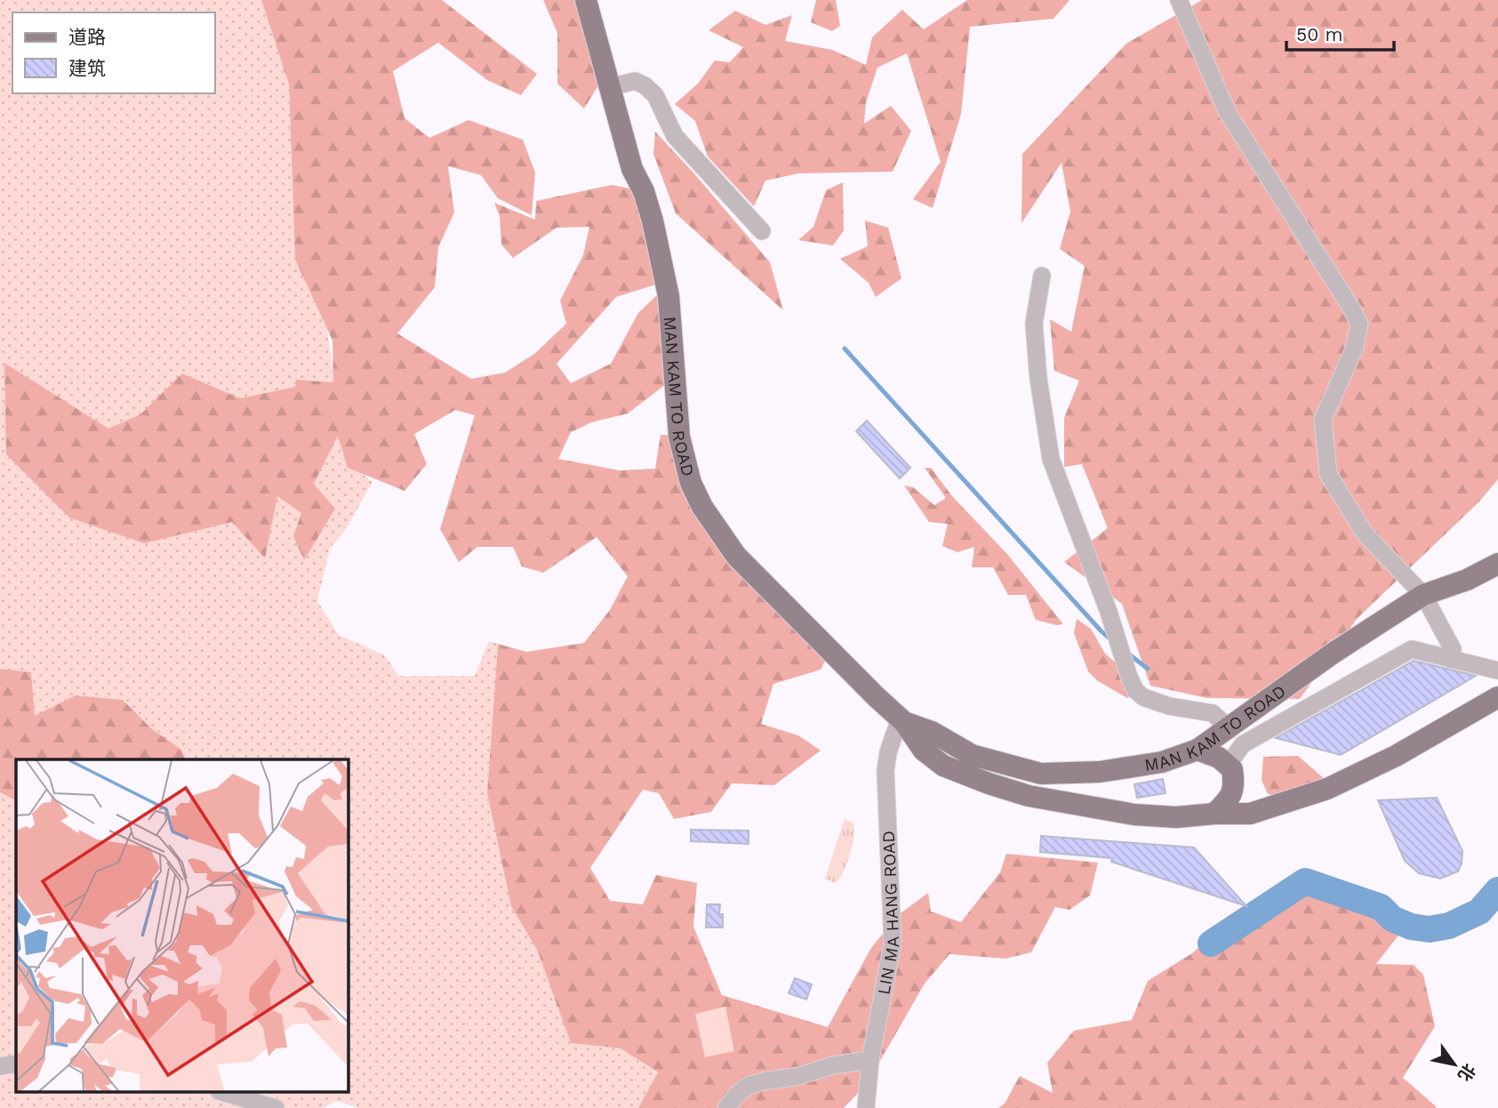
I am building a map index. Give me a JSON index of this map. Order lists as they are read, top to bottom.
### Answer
{
  "streets": {
    "main road": ["MAN KAM TO ROAD"],
    "street": ["LIN MA HANG ROAD"]
  },
  "crossings": [
    ["MAN KAM TO ROAD", "LIN MA HANG ROAD"]
  ],
  "legend": ["道路", "建筑"],
  "scale_bar": "50 m",
  "north": "bottom right"
}
